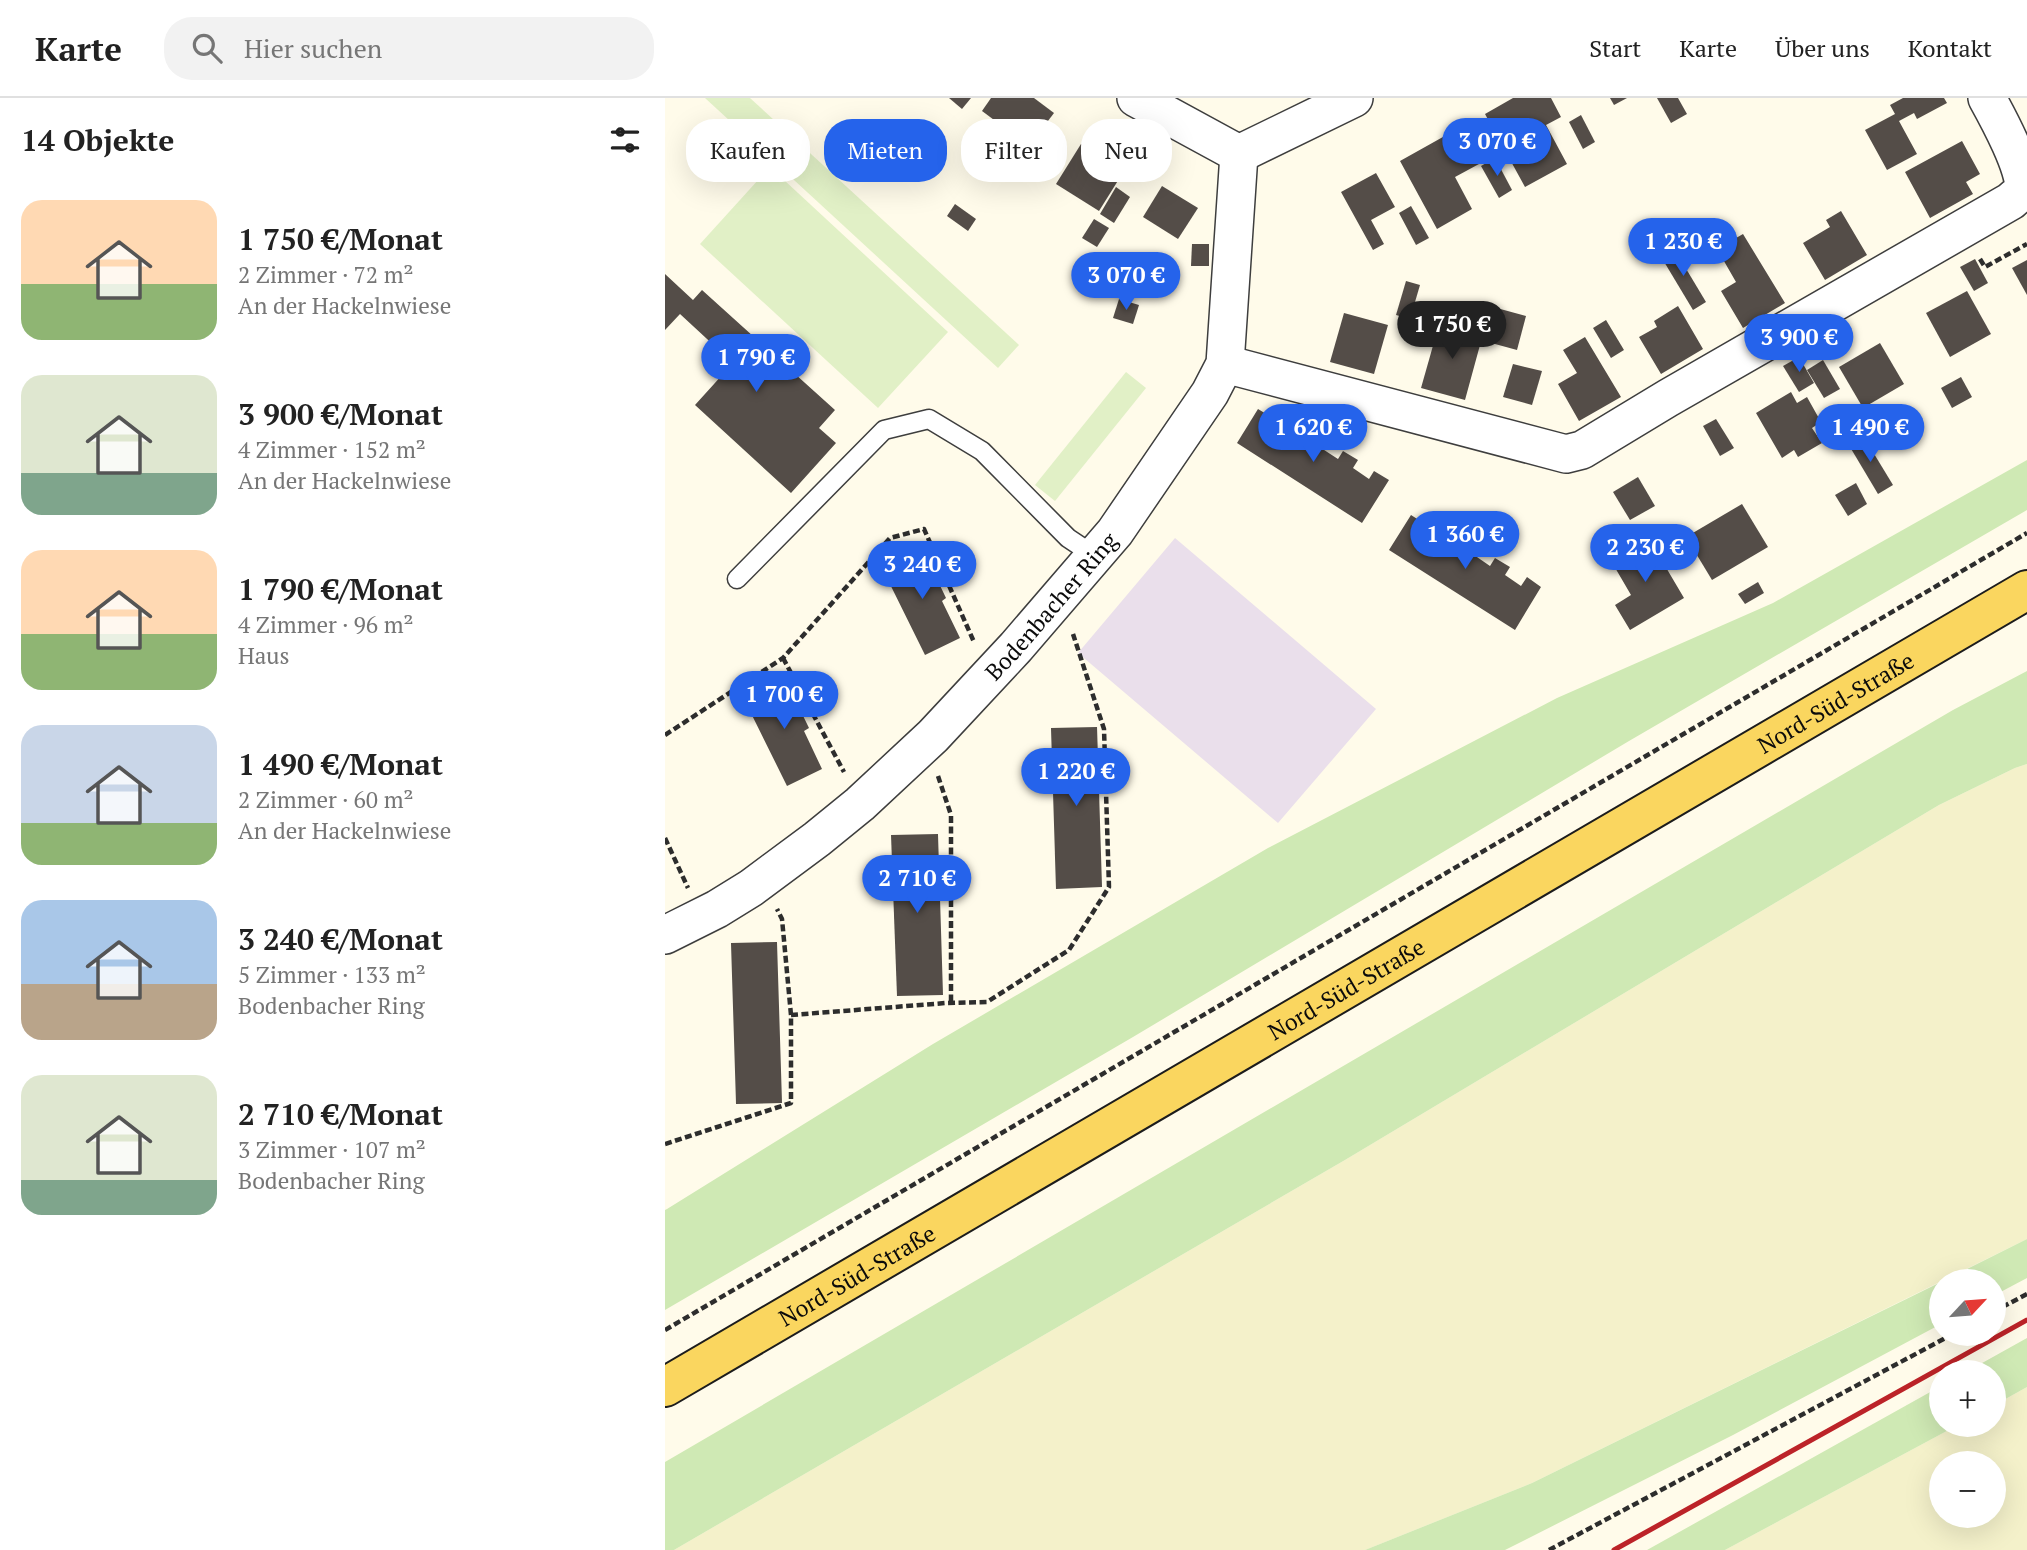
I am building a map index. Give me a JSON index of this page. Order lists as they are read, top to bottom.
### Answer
{
  "streets": {
    "main road": ["Nord-Süd-Straße"],
    "street": ["Bodenbacher Ring"]
  },
  "north": "top right",
  "page": {
    "header": "Karte",
    "search": "Hier suchen",
    "nav": [
      "Start",
      "Karte",
      "Über uns",
      "Kontakt"
    ],
    "heading": "14 Objekte",
    "price": [
      "3 070 €",
      "1 230 €",
      "3 070 €",
      "1 750 €",
      "3 900 €",
      "1 790 €",
      "1 620 €",
      "1 490 €",
      "1 360 €",
      "2 230 €",
      "3 240 €",
      "1 700 €",
      "1 220 €",
      "2 710 €"
    ],
    "chip": [
      "Kaufen",
      "Mieten",
      "Filter",
      "Neu"
    ],
    "list": [
      {
        "name": "1 750 €/Monat",
        "note": "2 Zimmer · 72 m² · An der Hackelnwiese"
      },
      {
        "name": "3 900 €/Monat",
        "note": "4 Zimmer · 152 m² · An der Hackelnwiese"
      },
      {
        "name": "1 790 €/Monat",
        "note": "4 Zimmer · 96 m² · Haus"
      },
      {
        "name": "1 490 €/Monat",
        "note": "2 Zimmer · 60 m² · An der Hackelnwiese"
      },
      {
        "name": "3 240 €/Monat",
        "note": "5 Zimmer · 133 m² · Bodenbacher Ring"
      },
      {
        "name": "2 710 €/Monat",
        "note": "3 Zimmer · 107 m² · Bodenbacher Ring"
      }
    ],
    "map_buttons": ["+", "−"]
  }
}
